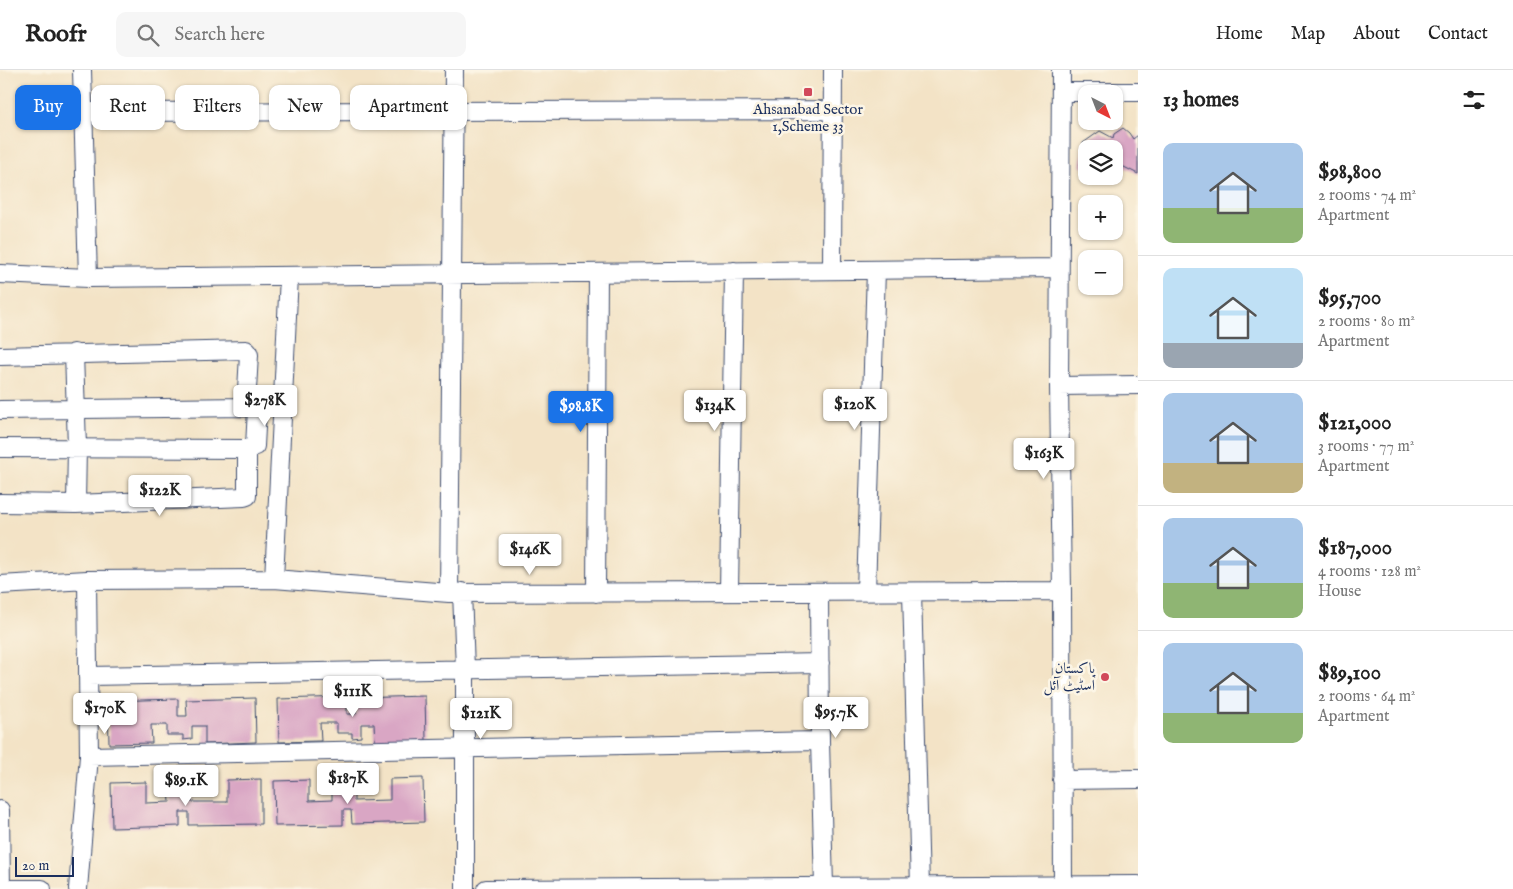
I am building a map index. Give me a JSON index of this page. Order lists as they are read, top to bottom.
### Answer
{
  "places": {
    "transit": ["Ahsanabad Sector 1,Scheme 33"],
    "other": ["پاکستان اسٹیٹ آئل"]
  },
  "scale_bar": "20 m",
  "north": "bottom right",
  "page": {
    "header": "Roofr",
    "search": "Search here",
    "nav": [
      "Home",
      "Map",
      "About",
      "Contact"
    ],
    "heading": "13 homes",
    "map_buttons": ["+", "−"],
    "chip": [
      "Buy",
      "Rent",
      "Filters",
      "New",
      "Apartment"
    ],
    "list": [
      {
        "name": "$98,800",
        "note": "2 rooms · 74 m² · Apartment"
      },
      {
        "name": "$95,700",
        "note": "2 rooms · 80 m² · Apartment"
      },
      {
        "name": "$121,000",
        "note": "3 rooms · 77 m² · Apartment"
      },
      {
        "name": "$187,000",
        "note": "4 rooms · 128 m² · House"
      },
      {
        "name": "$89,100",
        "note": "2 rooms · 64 m² · Apartment"
      }
    ],
    "price": [
      "$278K",
      "$120K",
      "$134K",
      "$98.8K",
      "$163K",
      "$122K",
      "$146K",
      "$111K",
      "$170K",
      "$95.7K",
      "$121K",
      "$187K",
      "$89.1K"
    ],
    "scale": "20 m"
  }
}
